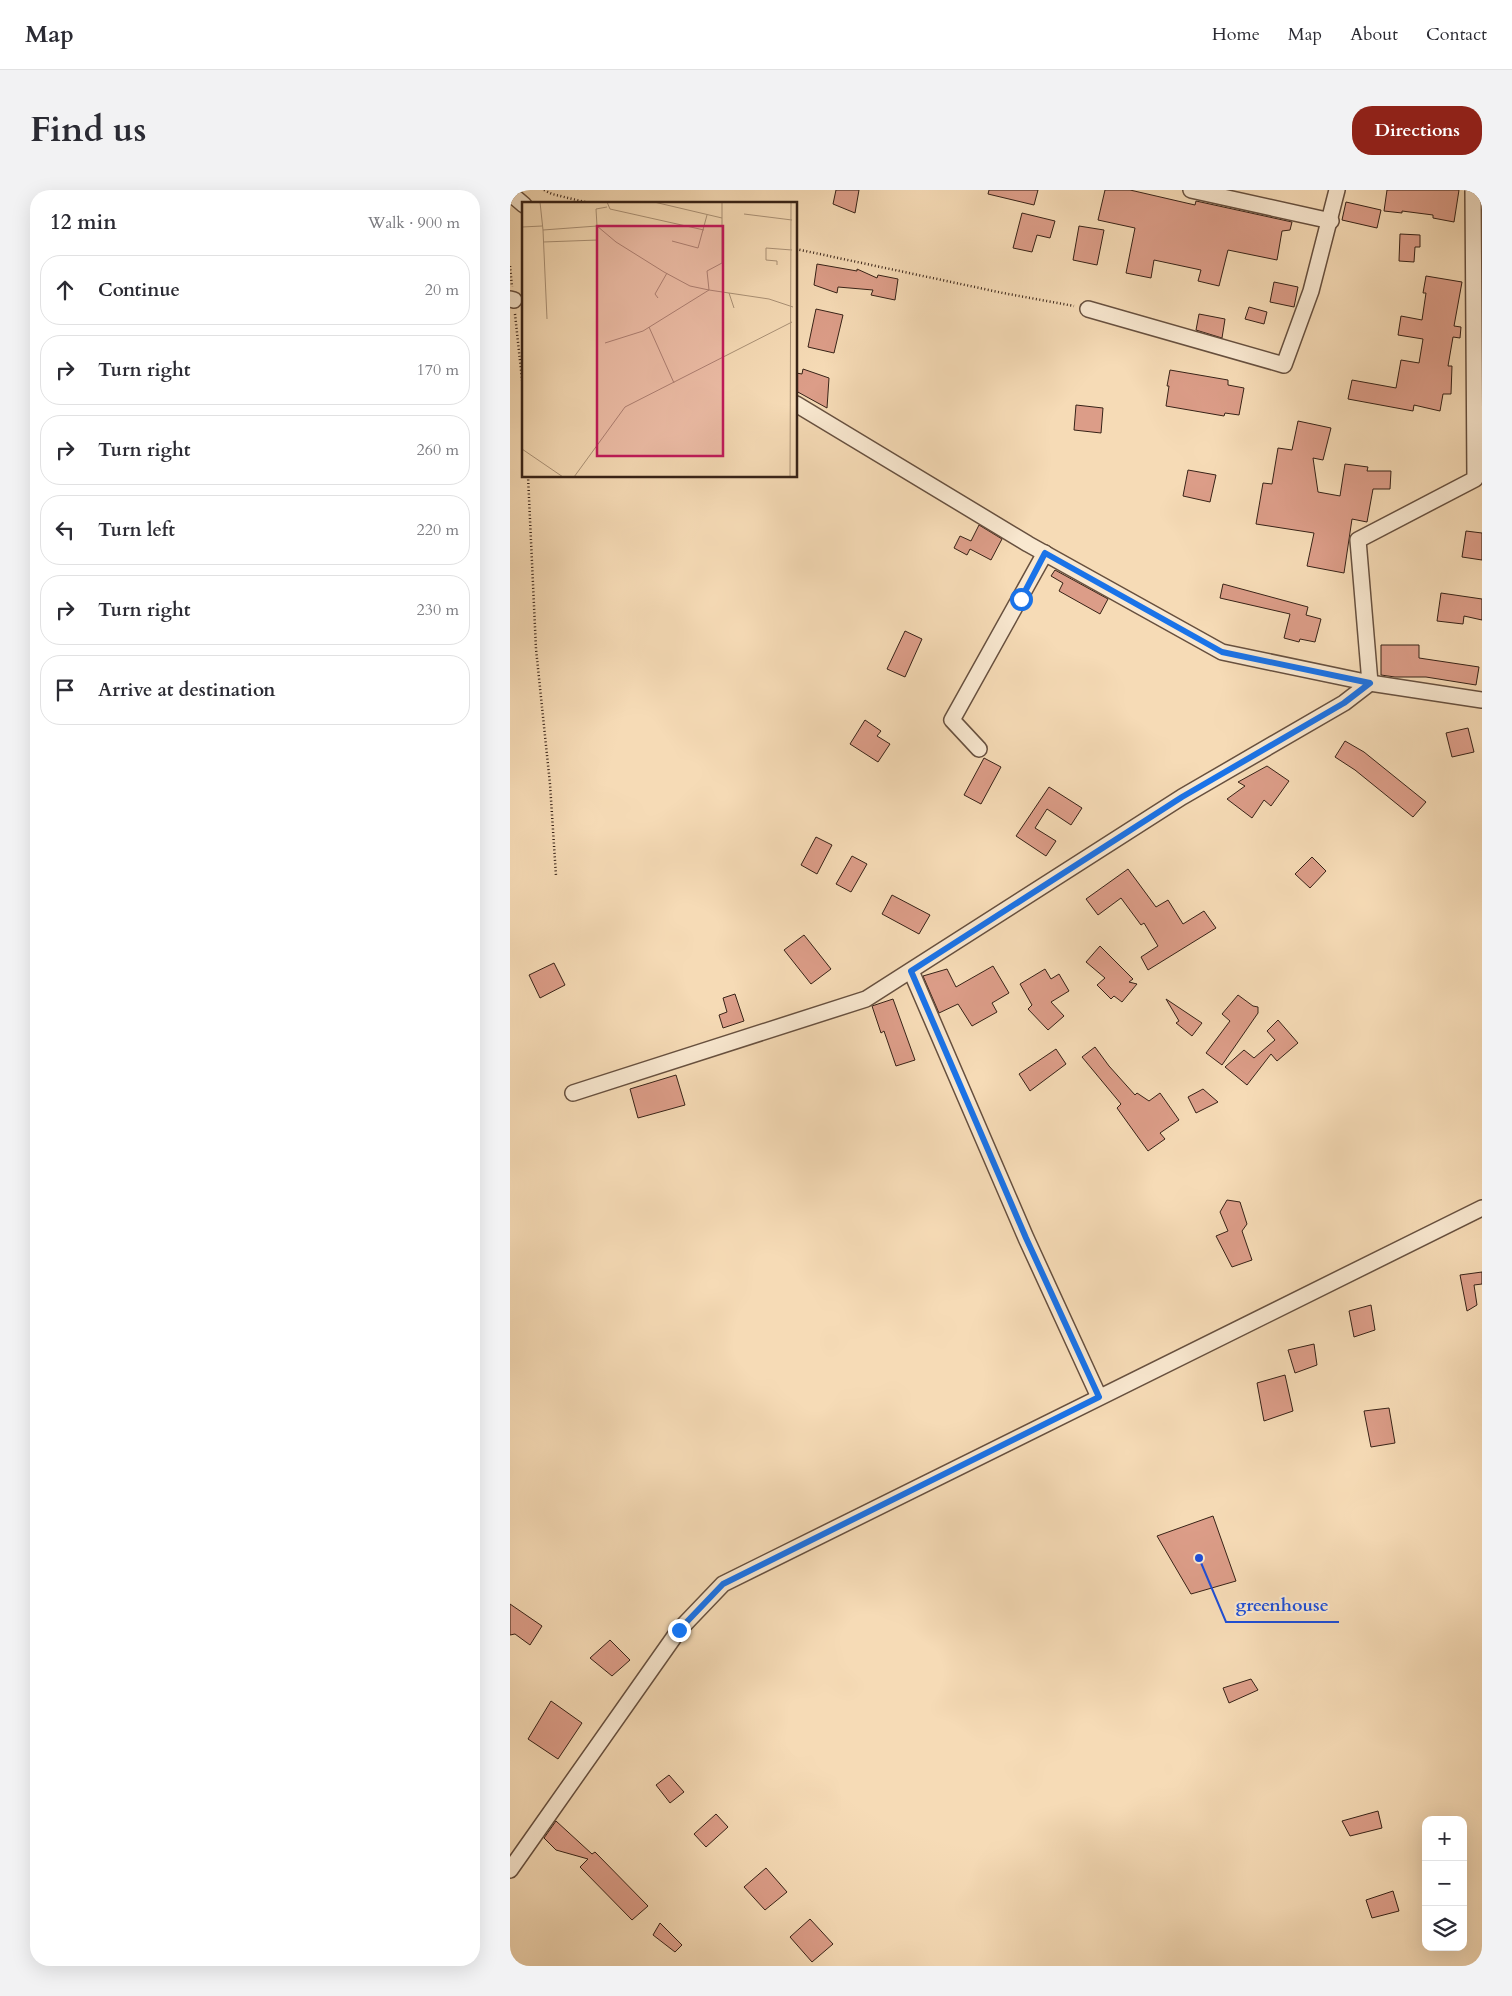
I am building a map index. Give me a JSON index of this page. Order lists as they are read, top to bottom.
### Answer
{
  "places": ["greenhouse"],
  "page": {
    "header": "Map",
    "nav": [
      "Home",
      "Map",
      "About",
      "Contact"
    ],
    "title": "Find us",
    "buttons": "Directions",
    "heading": ["12 min", "Walk · 900 m"],
    "list": [
      ["Continue", "20 m"],
      ["Turn right", "170 m"],
      ["Turn right", "260 m"],
      ["Turn left", "220 m"],
      ["Turn right", "230 m"],
      "Arrive at destination"
    ],
    "map_buttons": ["+", "−"]
  }
}
